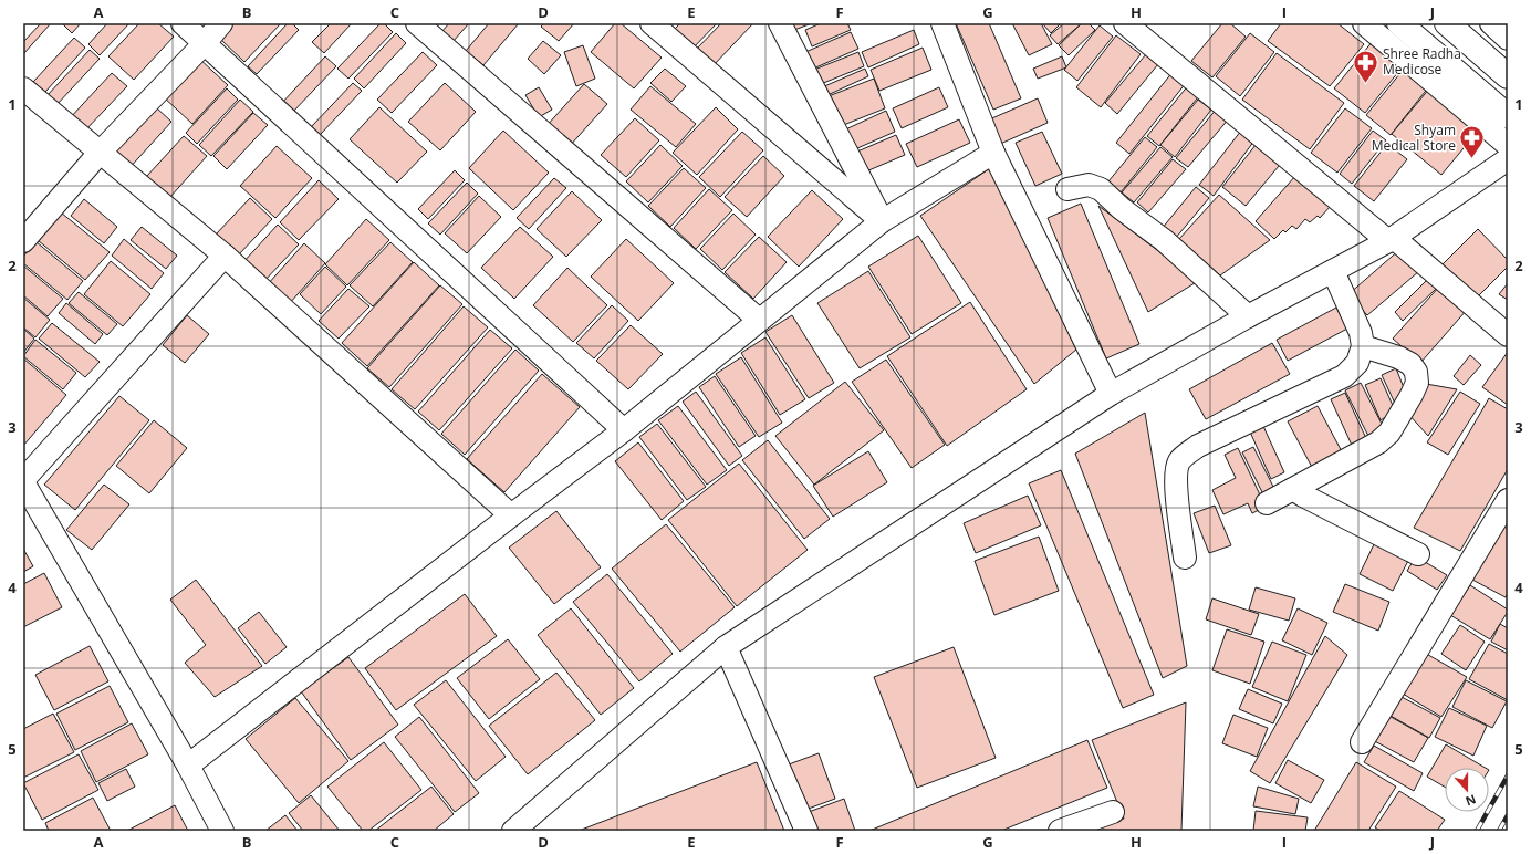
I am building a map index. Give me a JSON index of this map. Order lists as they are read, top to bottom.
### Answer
{
  "places": {
    "pharmacy": ["Shree Radha Medicose", "Shyam Medical Store"]
  },
  "north": "bottom",
  "grid": {
    "columns": [
      "A",
      "B",
      "C",
      "D",
      "E",
      "F",
      "G",
      "H",
      "I",
      "J"
    ],
    "rows": [
      "1",
      "2",
      "3",
      "4",
      "5"
    ]
  }
}
